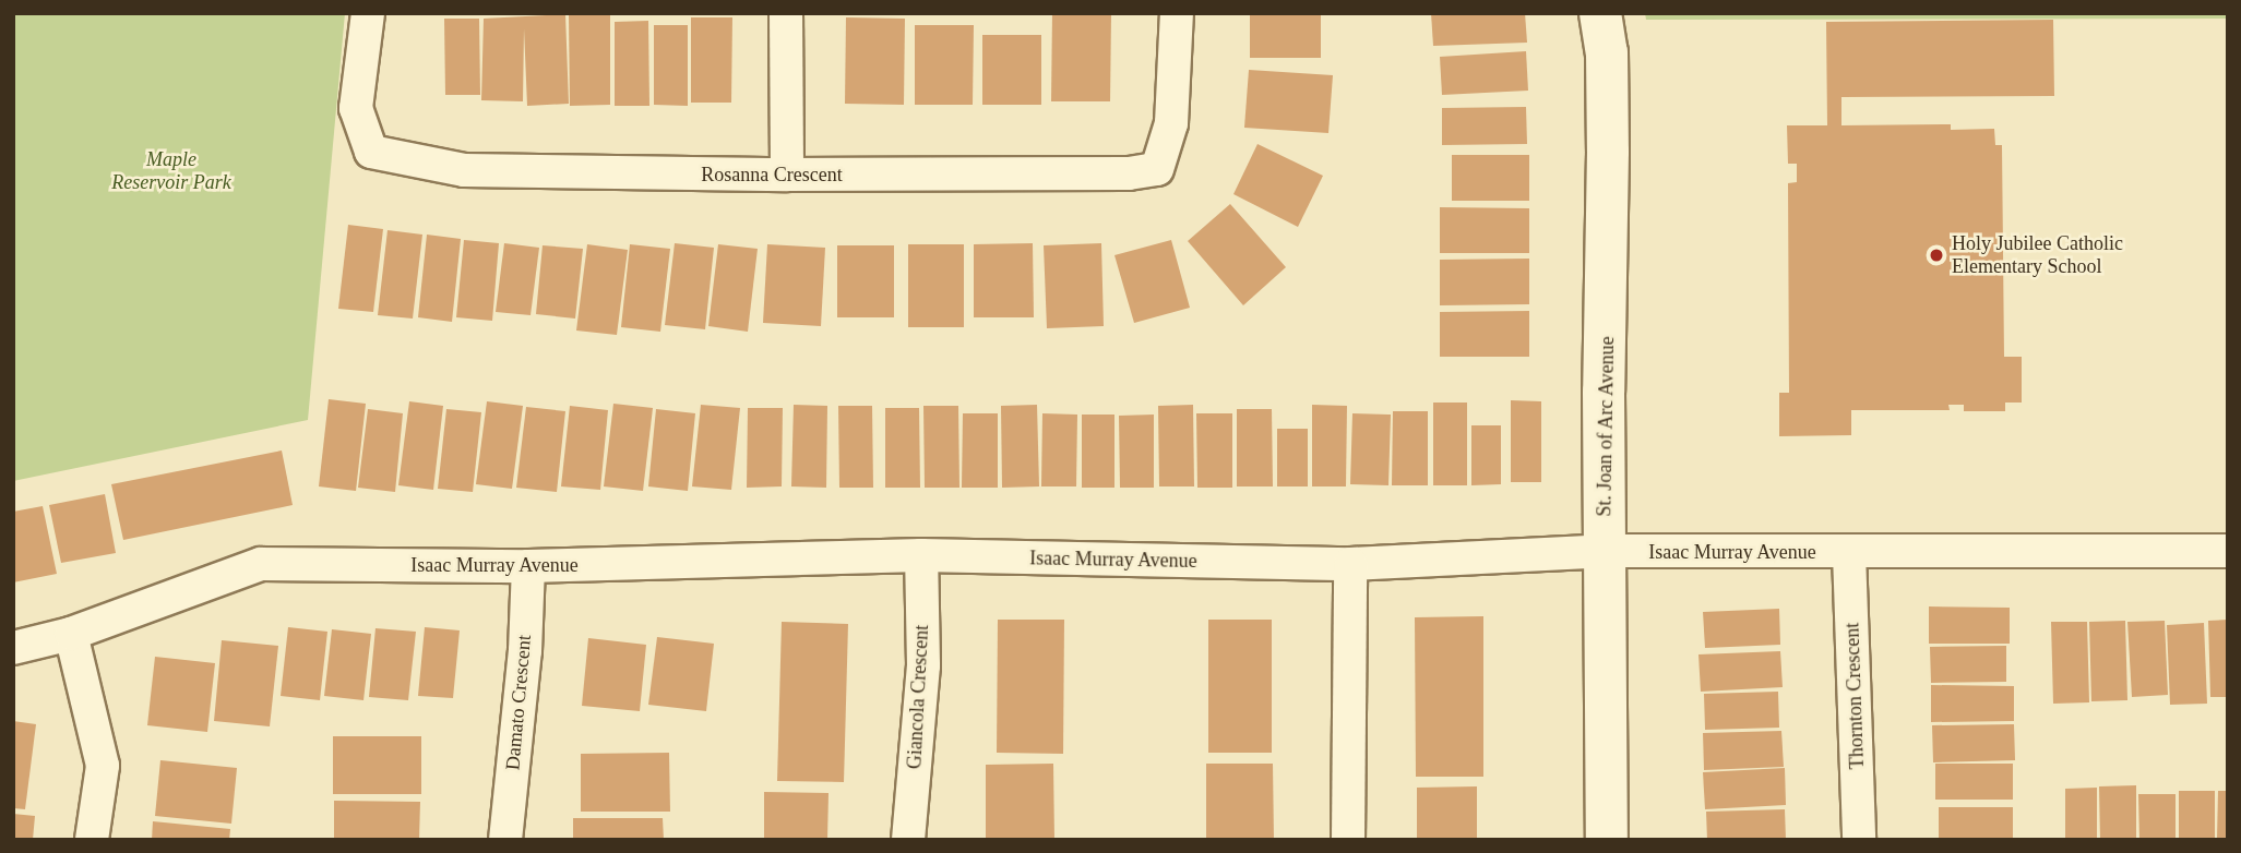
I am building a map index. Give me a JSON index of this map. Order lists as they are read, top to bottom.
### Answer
{
  "streets": {
    "street": [
      "Rosanna Crescent",
      "St. Joan of Arc Avenue",
      "Isaac Murray Avenue",
      "Thornton Crescent",
      "Giancola Crescent",
      "Damato Crescent"
    ]
  },
  "crossings": [
    ["St. Joan of Arc Avenue", "Isaac Murray Avenue"],
    ["Isaac Murray Avenue", "Thornton Crescent"],
    ["Isaac Murray Avenue", "Giancola Crescent"],
    ["Isaac Murray Avenue", "Damato Crescent"]
  ],
  "parks": ["Maple Reservoir Park"],
  "places": ["Holy Jubilee Catholic Elementary School"]
}
